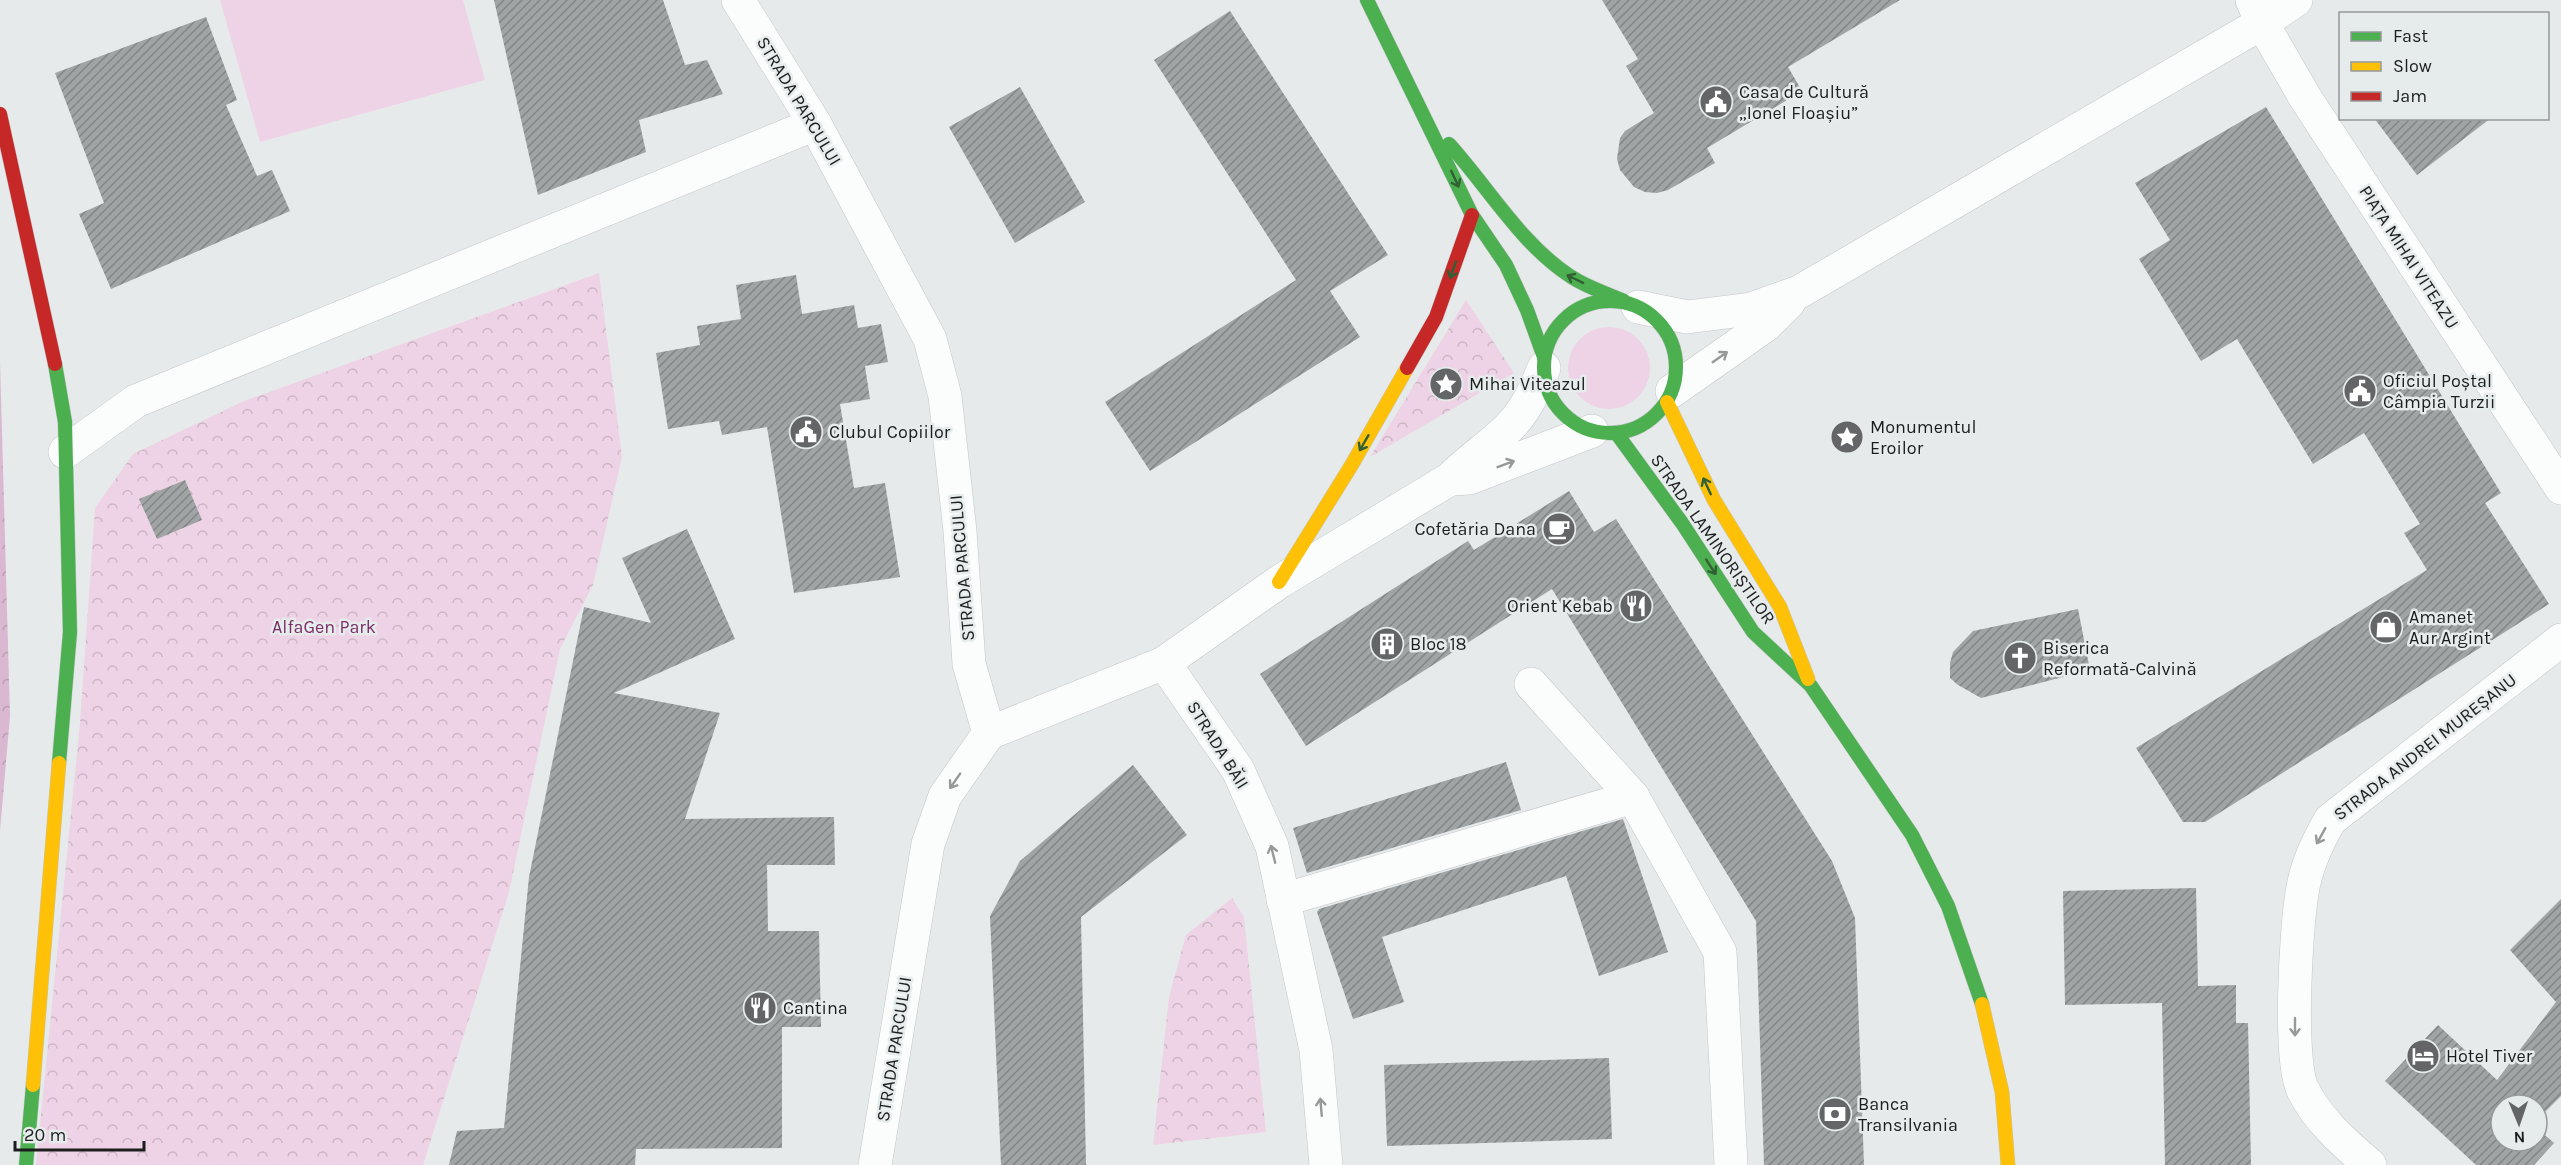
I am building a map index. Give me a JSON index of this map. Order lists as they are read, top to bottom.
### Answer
{
  "streets": {
    "main road": ["STRADA LAMINORIȘTILOR"],
    "street": [
      "STRADA PARCULUI",
      "PIAȚA MIHAI VITEAZU",
      "STRADA BĂII",
      "STRADA ANDREI MUREȘANU"
    ]
  },
  "one_way": ["STRADA PARCULUI", "STRADA BĂII", "STRADA ANDREI MUREȘANU"],
  "parks": ["AlfaGen Park"],
  "places": {
    "public building": ["Casa de Cultură „Ionel Floașiu”", "Oficiul Poștal Câmpia Turzii", "Clubul Copiilor"],
    "place": ["Mihai Viteazul", "Monumentul Eroilor"],
    "cafe": ["Cofetăria Dana"],
    "restaurant": ["Orient Kebab", "Cantina"],
    "shop": ["Amanet Aur Argint"],
    "building": ["Bloc 18"],
    "church": ["Biserica Reformată-Calvină"],
    "hotel": ["Hotel Tiver"],
    "bank": ["Banca Transilvania"]
  },
  "legend": ["Fast", "Slow", "Jam"],
  "scale_bar": "20 m",
  "north": "bottom"
}
